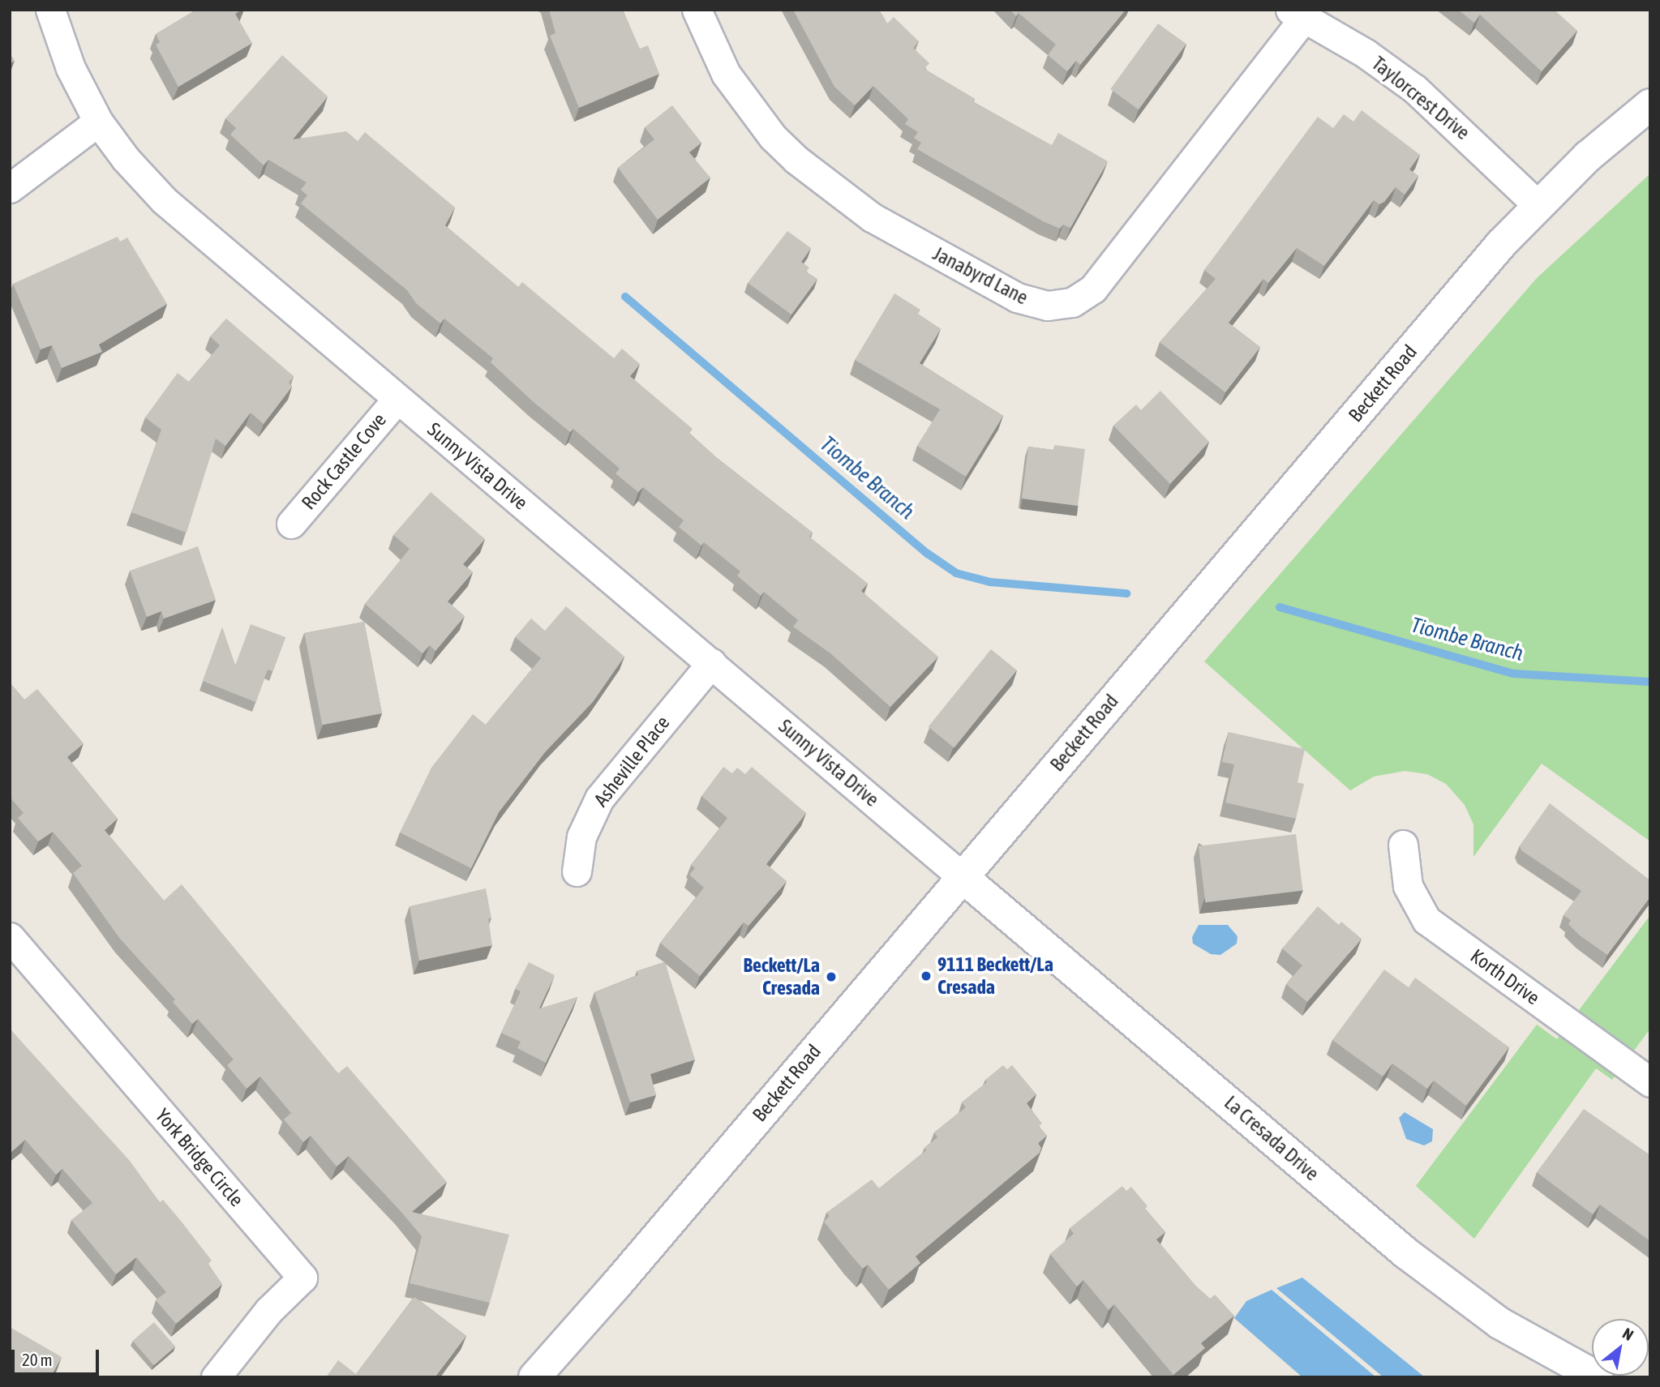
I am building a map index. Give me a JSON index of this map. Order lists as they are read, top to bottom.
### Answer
{
  "streets": {
    "street": [
      "Taylorcrest Drive",
      "Janabyrd Lane",
      "Beckett Road",
      "Rock Castle Cove",
      "Sunny Vista Drive",
      "Asheville Place",
      "Korth Drive",
      "La Cresada Drive",
      "York Bridge Circle"
    ]
  },
  "crossings": [
    ["Taylorcrest Drive", "Janabyrd Lane"],
    ["Taylorcrest Drive", "Beckett Road"],
    ["Beckett Road", "Sunny Vista Drive"],
    ["Beckett Road", "La Cresada Drive"],
    ["Rock Castle Cove", "Sunny Vista Drive"],
    ["Sunny Vista Drive", "Asheville Place"],
    ["Sunny Vista Drive", "La Cresada Drive"]
  ],
  "water": ["Tiombe Branch"],
  "places": ["9111 Beckett/La Cresada", "Beckett/La Cresada"],
  "scale_bar": "20 m",
  "north": "top right"
}
